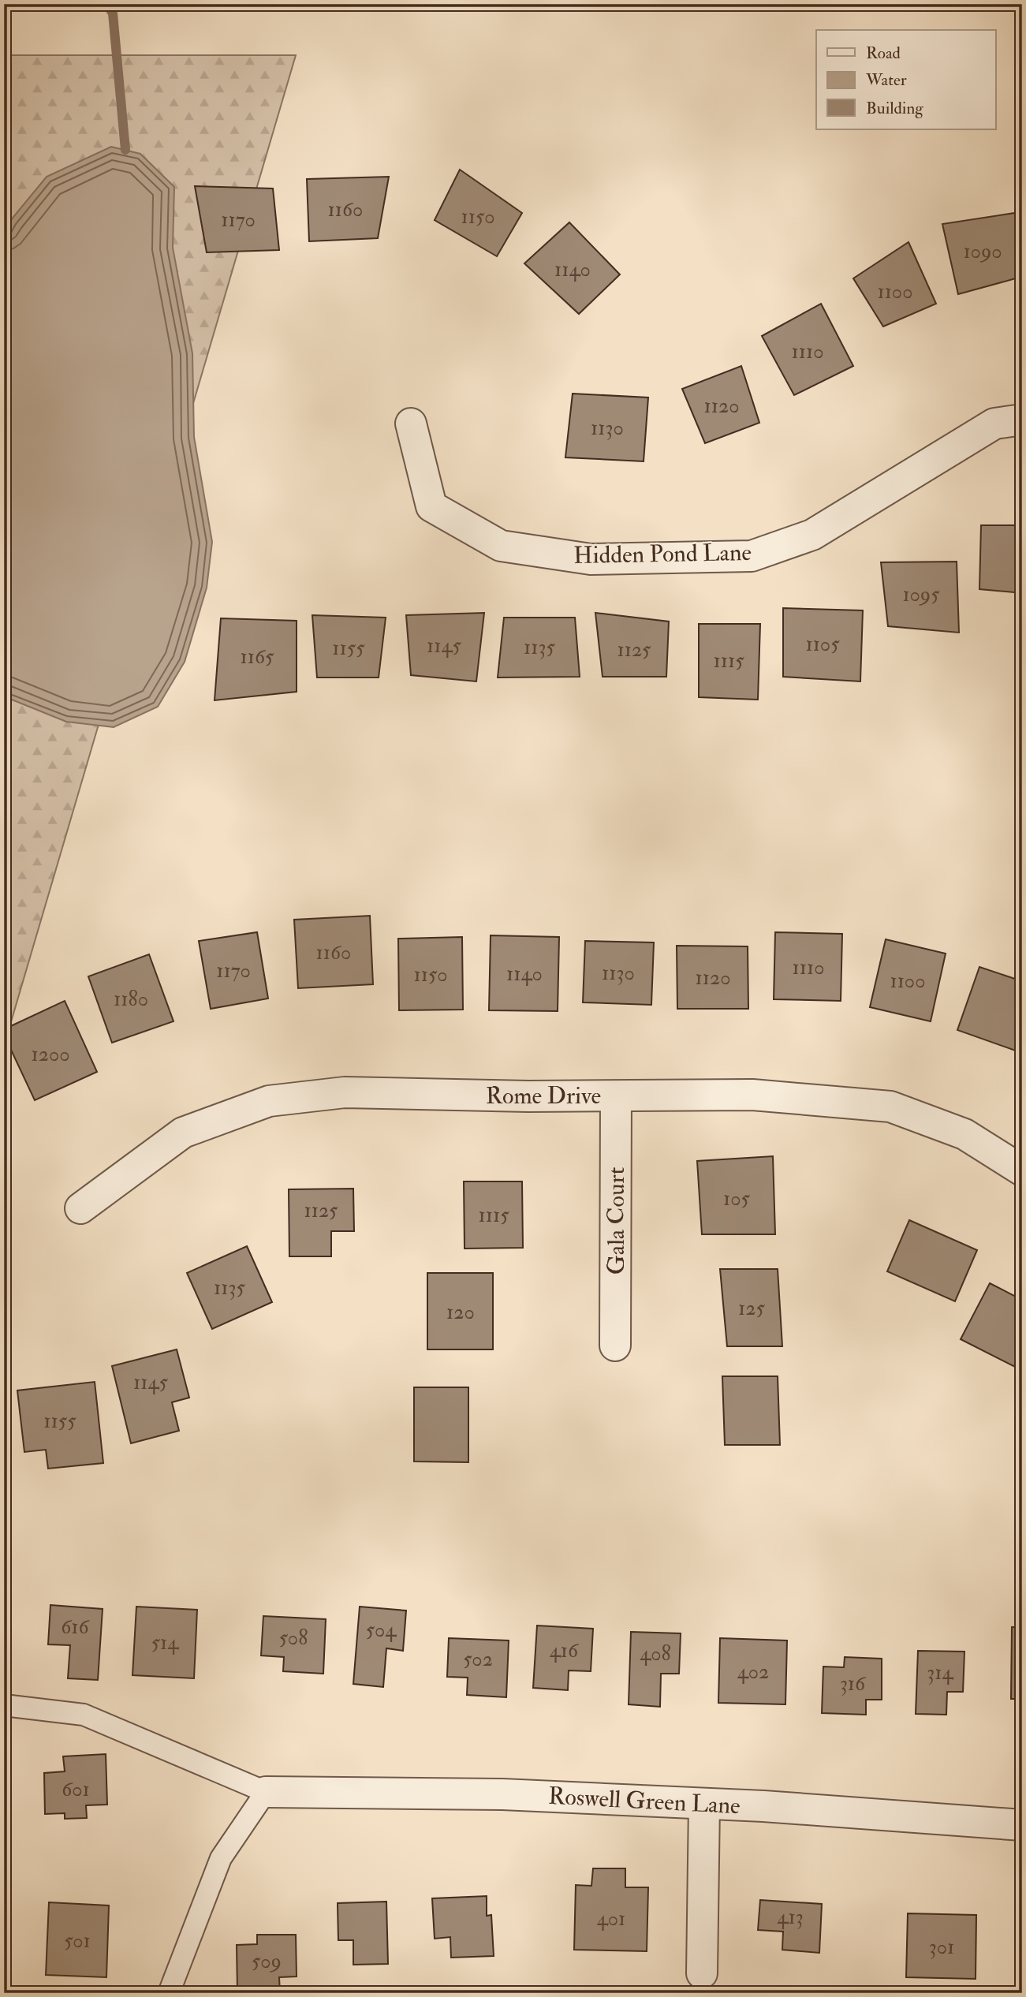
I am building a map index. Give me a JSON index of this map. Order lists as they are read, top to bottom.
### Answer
{
  "streets": {
    "street": [
      "Hidden Pond Lane",
      "Rome Drive",
      "Gala Court",
      "Roswell Green Lane"
    ]
  },
  "crossings": [
    ["Rome Drive", "Gala Court"]
  ],
  "house_numbers": [
    "1160",
    "1150",
    "1170",
    "1090",
    "1140",
    "1100",
    "1110",
    "1120",
    "1130",
    "1095",
    "1105",
    "1145",
    "1135",
    "1155",
    "1125",
    "1165",
    "1115",
    "1160",
    "1110",
    "1170",
    "1130",
    "1140",
    "1150",
    "1120",
    "1100",
    "1180",
    "1200",
    "105",
    "1125",
    "1115",
    "1135",
    "125",
    "120",
    "1145",
    "1155",
    "616",
    "504",
    "508",
    "514",
    "416",
    "408",
    "502",
    "402",
    "314",
    "316",
    "601",
    "413",
    "401",
    "501",
    "301",
    "509"
  ],
  "legend": ["Road", "Water", "Building"]
}
